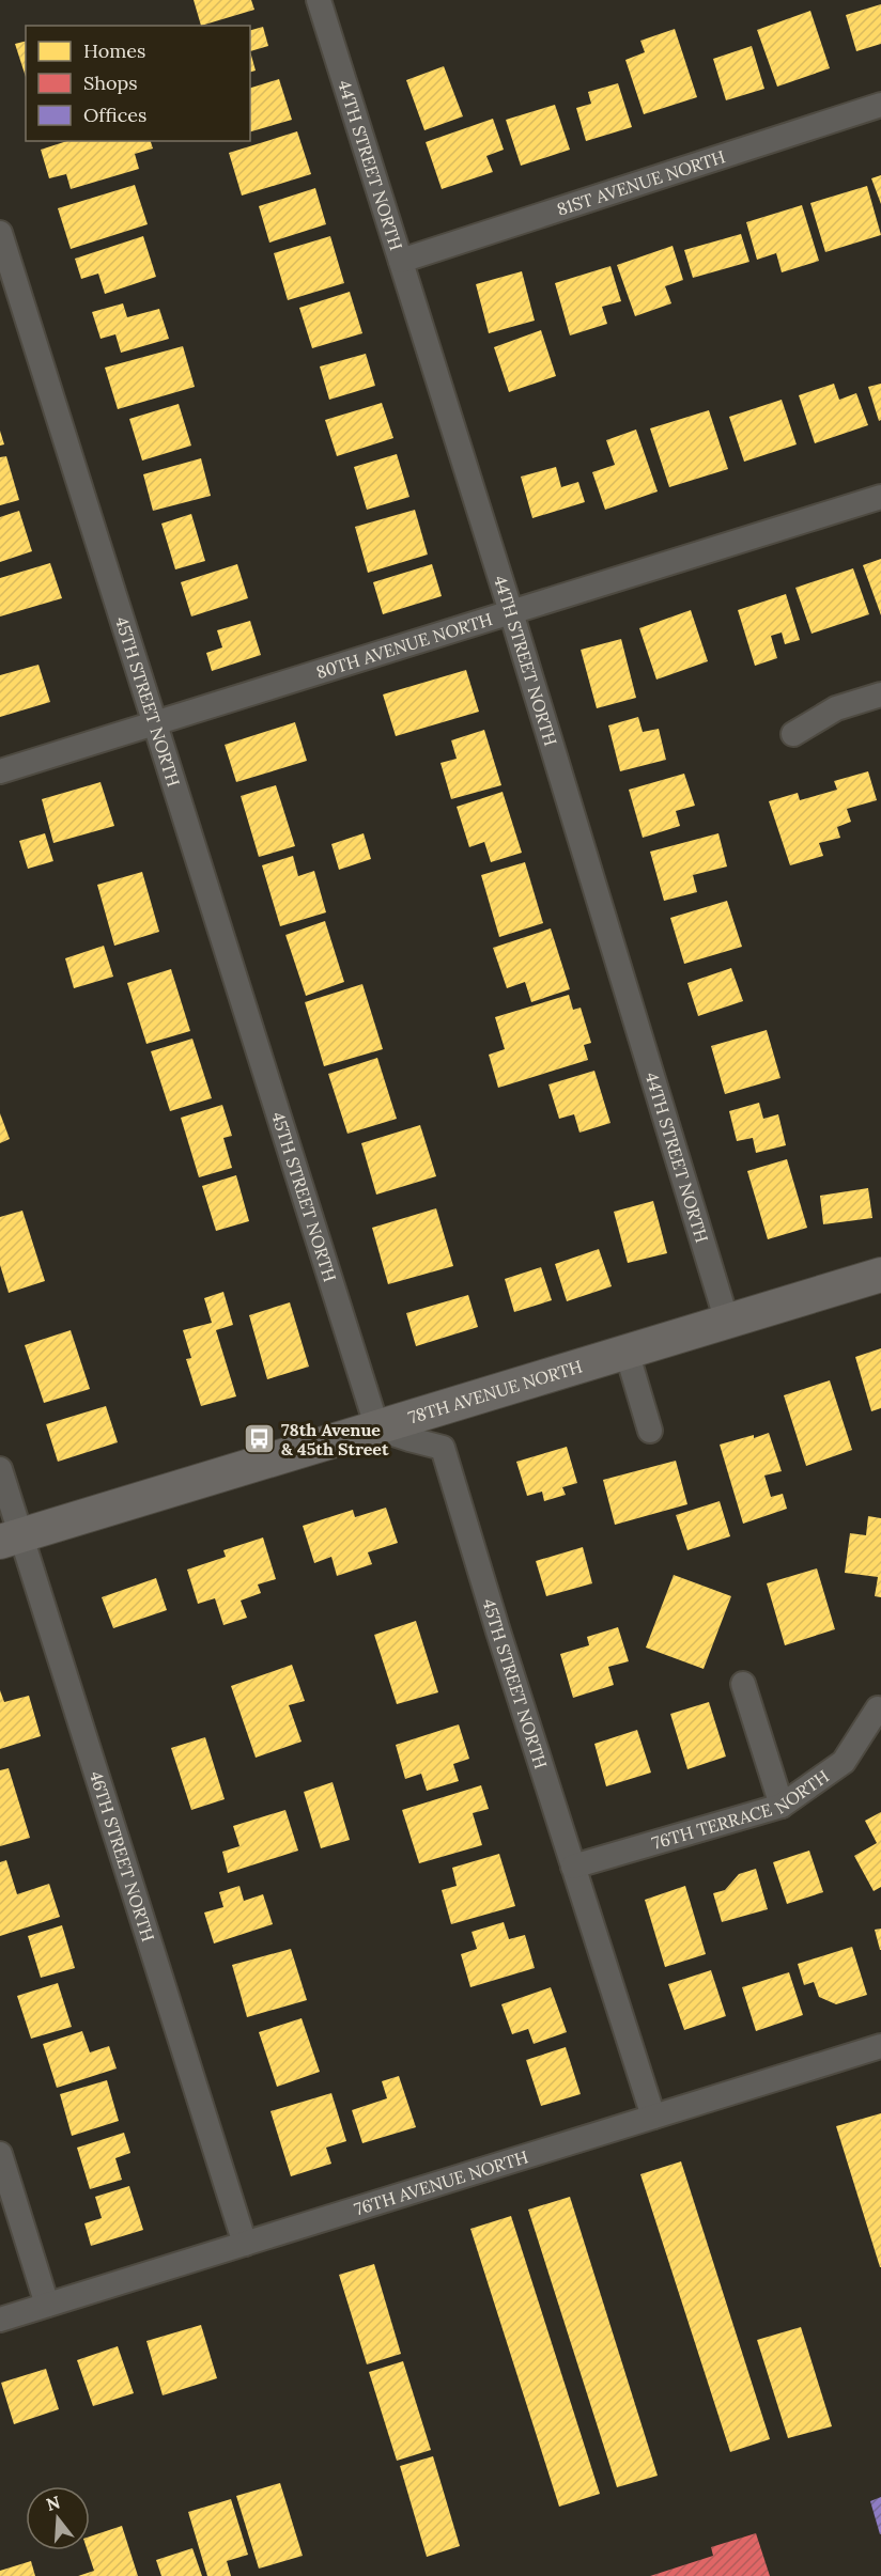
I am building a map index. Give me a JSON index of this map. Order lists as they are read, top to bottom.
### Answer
{
  "streets": {
    "street": [
      "44TH STREET NORTH",
      "81ST AVENUE NORTH",
      "80TH AVENUE NORTH",
      "45TH STREET NORTH",
      "78TH AVENUE NORTH",
      "76TH TERRACE NORTH",
      "46TH STREET NORTH",
      "76TH AVENUE NORTH"
    ]
  },
  "crossings": [
    ["44TH STREET NORTH", "81ST AVENUE NORTH"],
    ["44TH STREET NORTH", "80TH AVENUE NORTH"],
    ["44TH STREET NORTH", "78TH AVENUE NORTH"],
    ["80TH AVENUE NORTH", "45TH STREET NORTH"],
    ["45TH STREET NORTH", "78TH AVENUE NORTH"],
    ["45TH STREET NORTH", "76TH TERRACE NORTH"],
    ["45TH STREET NORTH", "76TH AVENUE NORTH"],
    ["78TH AVENUE NORTH", "46TH STREET NORTH"],
    ["46TH STREET NORTH", "76TH AVENUE NORTH"]
  ],
  "places": {
    "bus stop": ["78th Avenue & 45th Street"]
  },
  "legend": ["Homes", "Shops", "Offices"],
  "north": "top"
}
